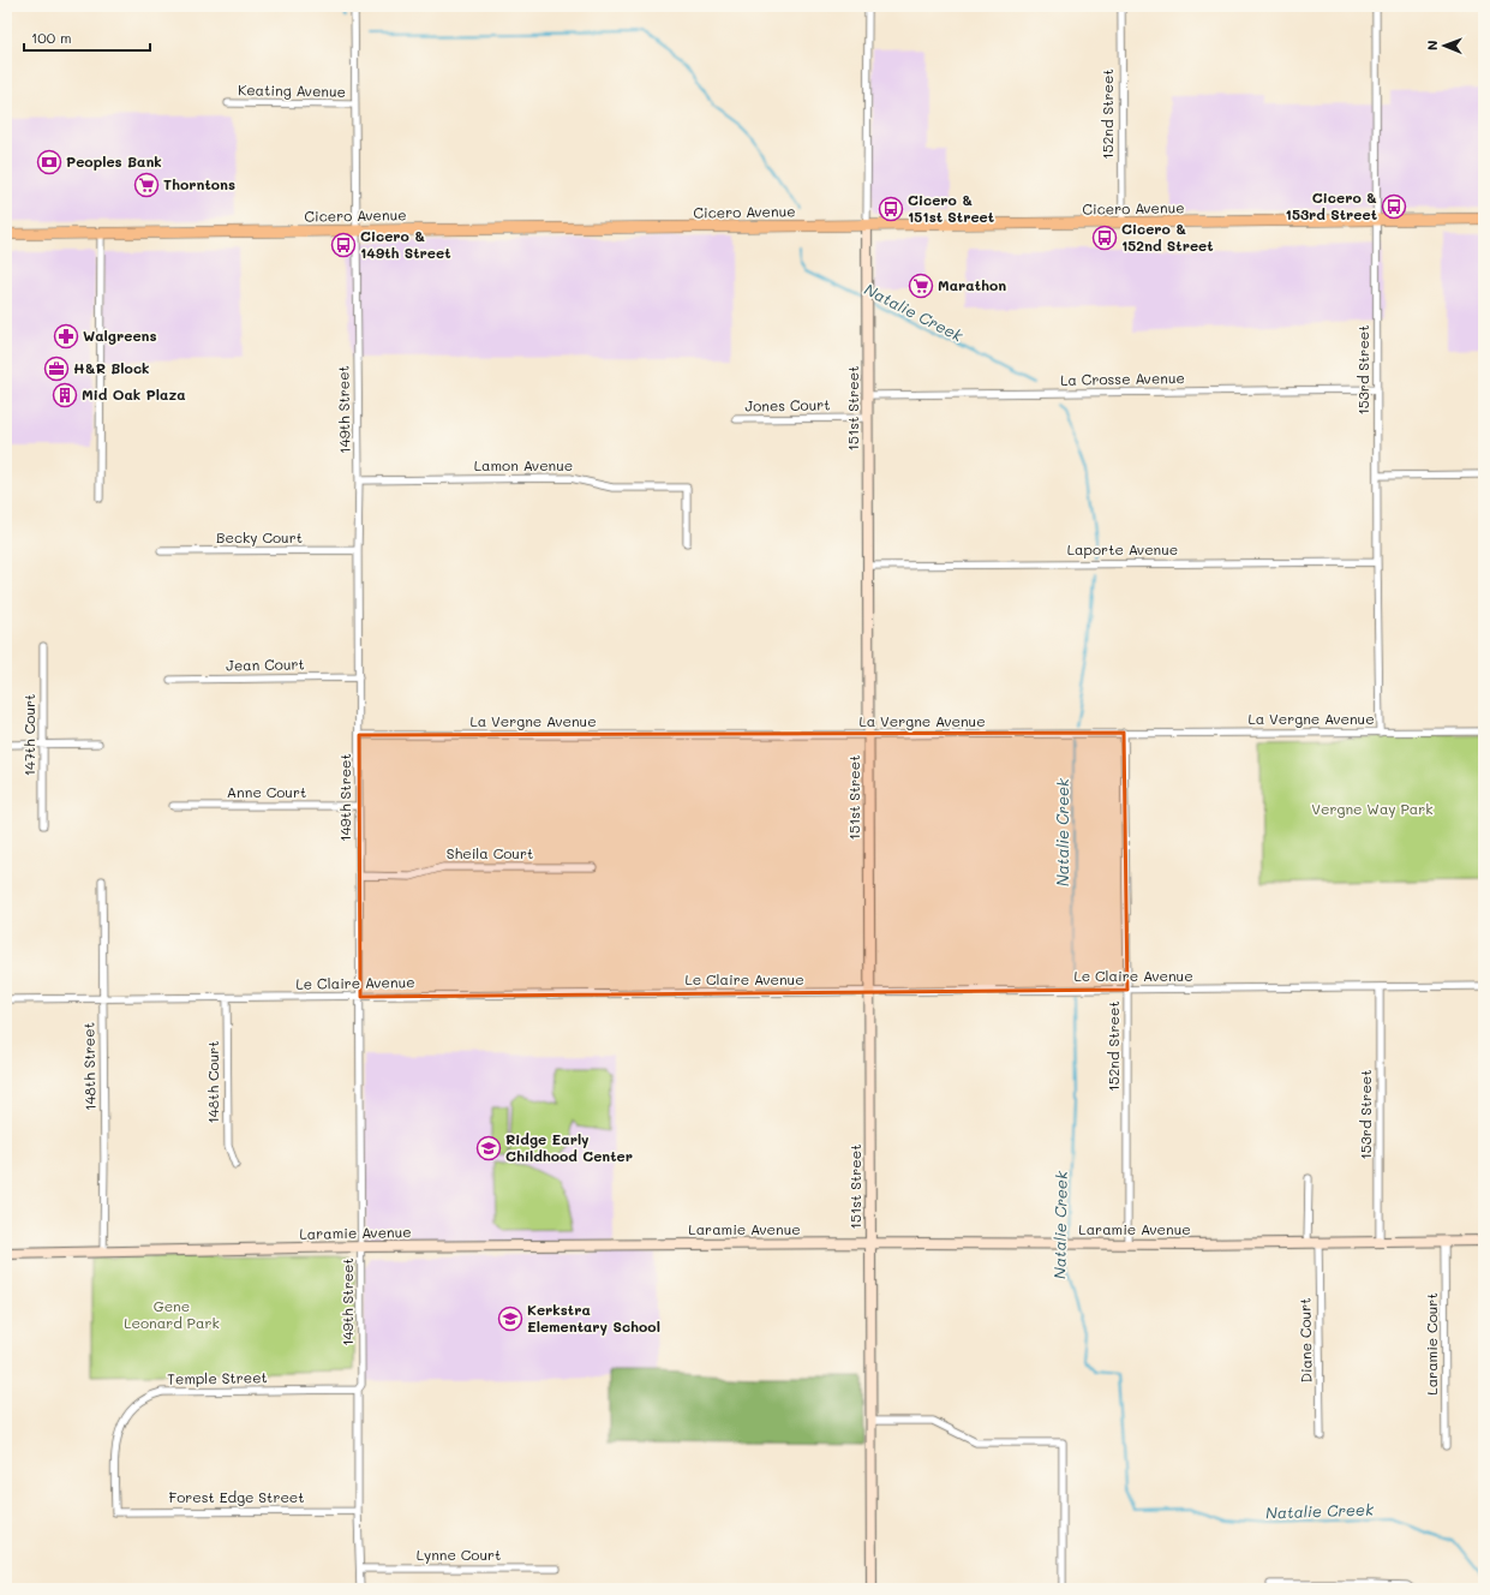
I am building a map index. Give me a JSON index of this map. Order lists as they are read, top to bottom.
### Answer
{
  "streets": {
    "main road": ["Cicero Avenue"],
    "street": [
      "Keating Avenue",
      "152nd Street",
      "153rd Street",
      "La Crosse Avenue",
      "Jones Court",
      "151st Street",
      "149th Street",
      "Lamon Avenue",
      "Becky Court",
      "Laporte Avenue",
      "Jean Court",
      "La Vergne Avenue",
      "147th Court",
      "Anne Court",
      "Sheila Court",
      "Le Claire Avenue",
      "148th Street",
      "148th Court",
      "Laramie Avenue",
      "Diane Court",
      "Laramie Court",
      "Temple Street",
      "Forest Edge Street",
      "Lynne Court"
    ]
  },
  "crossings": [
    ["Keating Avenue", "149th Street"],
    ["152nd Street", "Cicero Avenue"],
    ["152nd Street", "La Vergne Avenue"],
    ["152nd Street", "Le Claire Avenue"],
    ["152nd Street", "Laramie Avenue"],
    ["Cicero Avenue", "153rd Street"],
    ["Cicero Avenue", "151st Street"],
    ["Cicero Avenue", "149th Street"],
    ["153rd Street", "La Crosse Avenue"],
    ["153rd Street", "Laporte Avenue"],
    ["153rd Street", "La Vergne Avenue"],
    ["153rd Street", "Le Claire Avenue"],
    ["153rd Street", "Laramie Avenue"],
    ["La Crosse Avenue", "151st Street"],
    ["Jones Court", "151st Street"],
    ["151st Street", "Laporte Avenue"],
    ["151st Street", "La Vergne Avenue"],
    ["151st Street", "Le Claire Avenue"],
    ["151st Street", "Laramie Avenue"],
    ["149th Street", "Lamon Avenue"],
    ["149th Street", "Becky Court"],
    ["149th Street", "Jean Court"],
    ["149th Street", "La Vergne Avenue"],
    ["149th Street", "Anne Court"],
    ["149th Street", "Sheila Court"],
    ["149th Street", "Le Claire Avenue"],
    ["149th Street", "Laramie Avenue"],
    ["149th Street", "Temple Street"],
    ["149th Street", "Forest Edge Street"],
    ["149th Street", "Lynne Court"],
    ["Le Claire Avenue", "148th Street"],
    ["Le Claire Avenue", "148th Court"],
    ["148th Street", "Laramie Avenue"],
    ["Laramie Avenue", "Diane Court"],
    ["Laramie Avenue", "Laramie Court"],
    ["Temple Street", "Forest Edge Street"]
  ],
  "water": ["Natalie Creek"],
  "parks": ["Vergne Way Park", "Gene Leonard Park"],
  "places": {
    "bank": ["Peoples Bank"],
    "supermarket": ["Thorntons", "Marathon"],
    "bus stop": [
      "Cicero & 153rd Street",
      "Cicero & 151st Street",
      "Cicero & 152nd Street",
      "Cicero & 149th Street"
    ],
    "pharmacy": ["Walgreens"],
    "office": ["H&R Block"],
    "building": ["Mid Oak Plaza"],
    "school or university": ["Ridge Early Childhood Center", "Kerkstra Elementary School"]
  },
  "scale_bar": "100 m",
  "north": "left"
}
